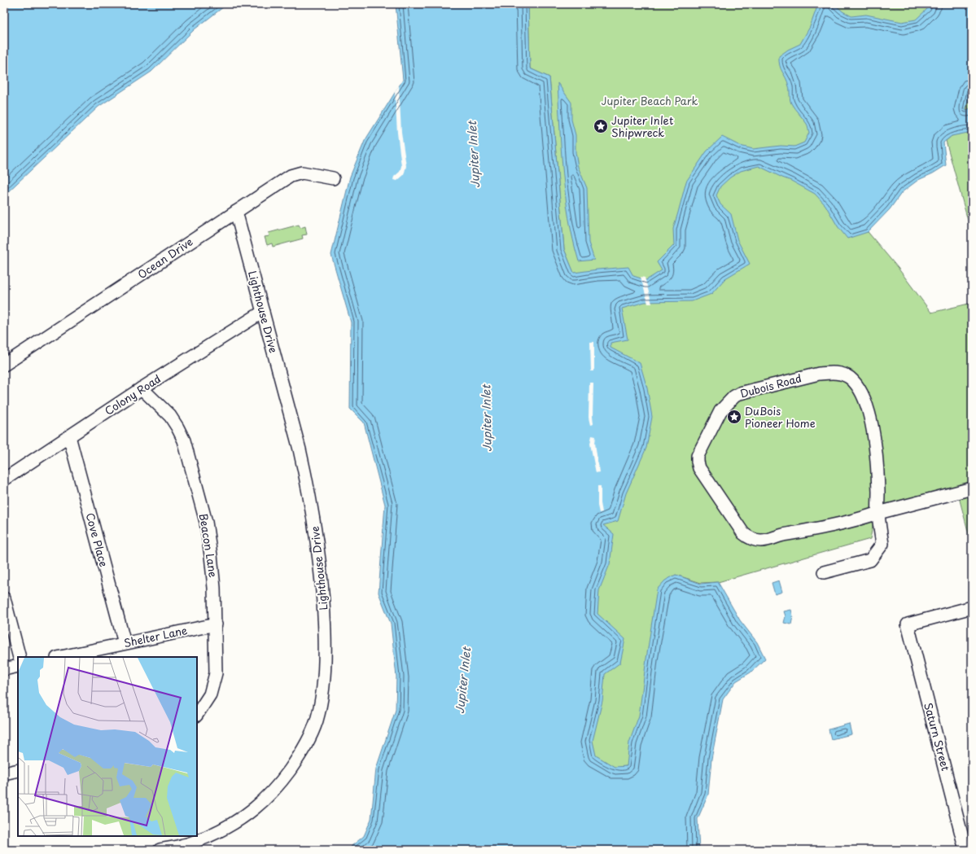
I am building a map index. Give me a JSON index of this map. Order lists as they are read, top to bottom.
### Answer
{
  "streets": {
    "street": [
      "Ocean Drive",
      "Lighthouse Drive",
      "Dubois Road",
      "Colony Road",
      "Cove Place",
      "Beacon Lane",
      "Shelter Lane",
      "Saturn Street"
    ]
  },
  "crossings": [
    ["Ocean Drive", "Lighthouse Drive"],
    ["Lighthouse Drive", "Colony Road"],
    ["Colony Road", "Cove Place"],
    ["Colony Road", "Beacon Lane"],
    ["Cove Place", "Shelter Lane"],
    ["Beacon Lane", "Shelter Lane"]
  ],
  "water": ["Jupiter Inlet"],
  "parks": ["Jupiter Beach Park"],
  "places": {
    "place": ["Jupiter Inlet Shipwreck", "DuBois Pioneer Home"]
  }
}
